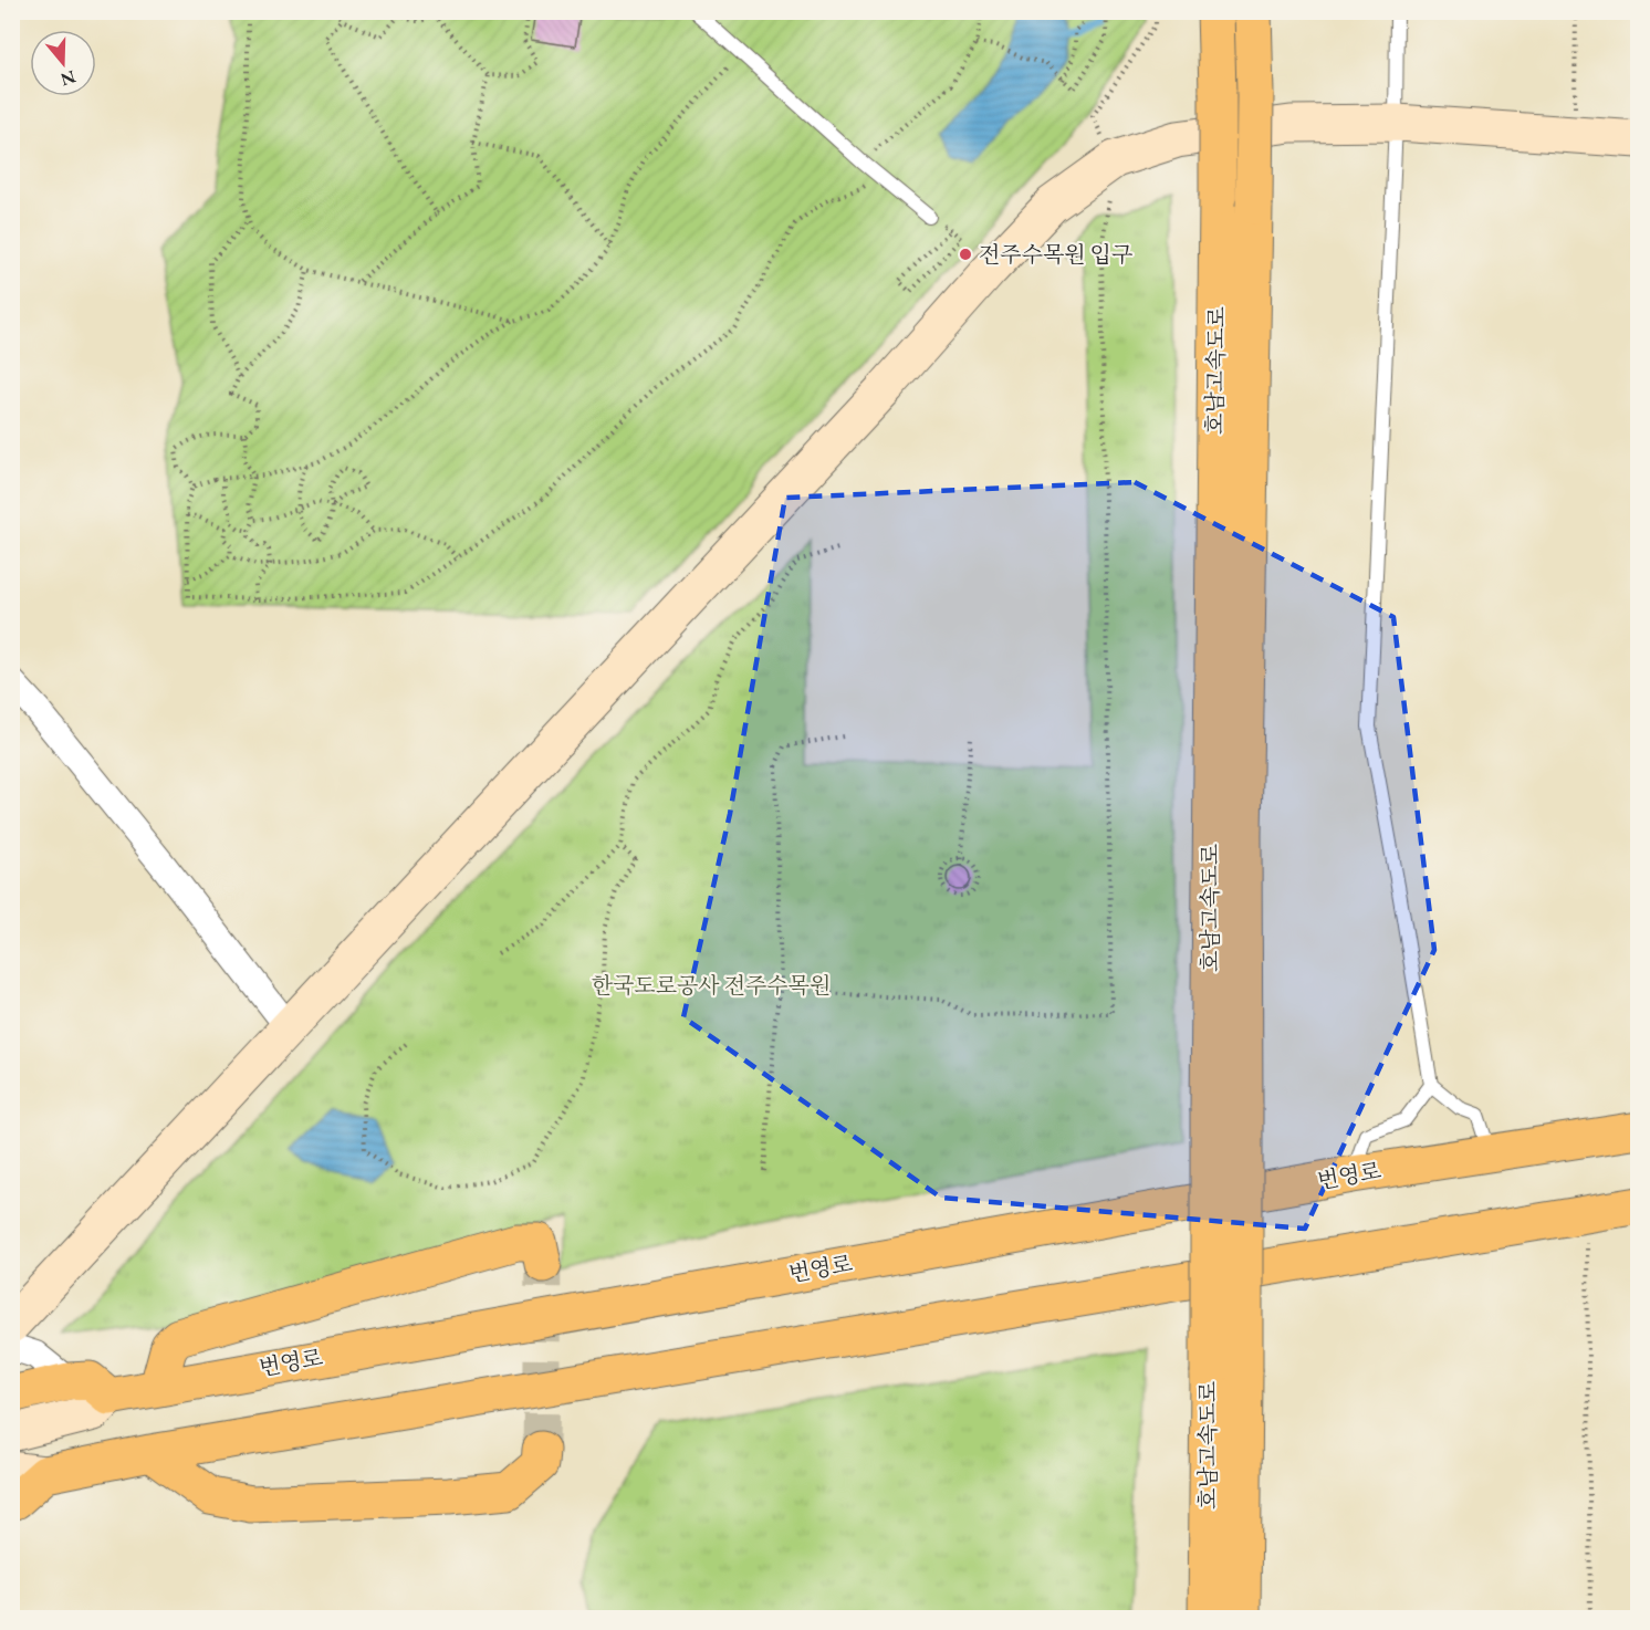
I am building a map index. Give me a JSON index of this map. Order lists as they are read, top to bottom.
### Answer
{
  "streets": {
    "main road": ["호남고속도로", "번영로"]
  },
  "parks": ["한국도로공사 전주수목원"],
  "places": ["전주수목원 입구"],
  "north": "bottom"
}
